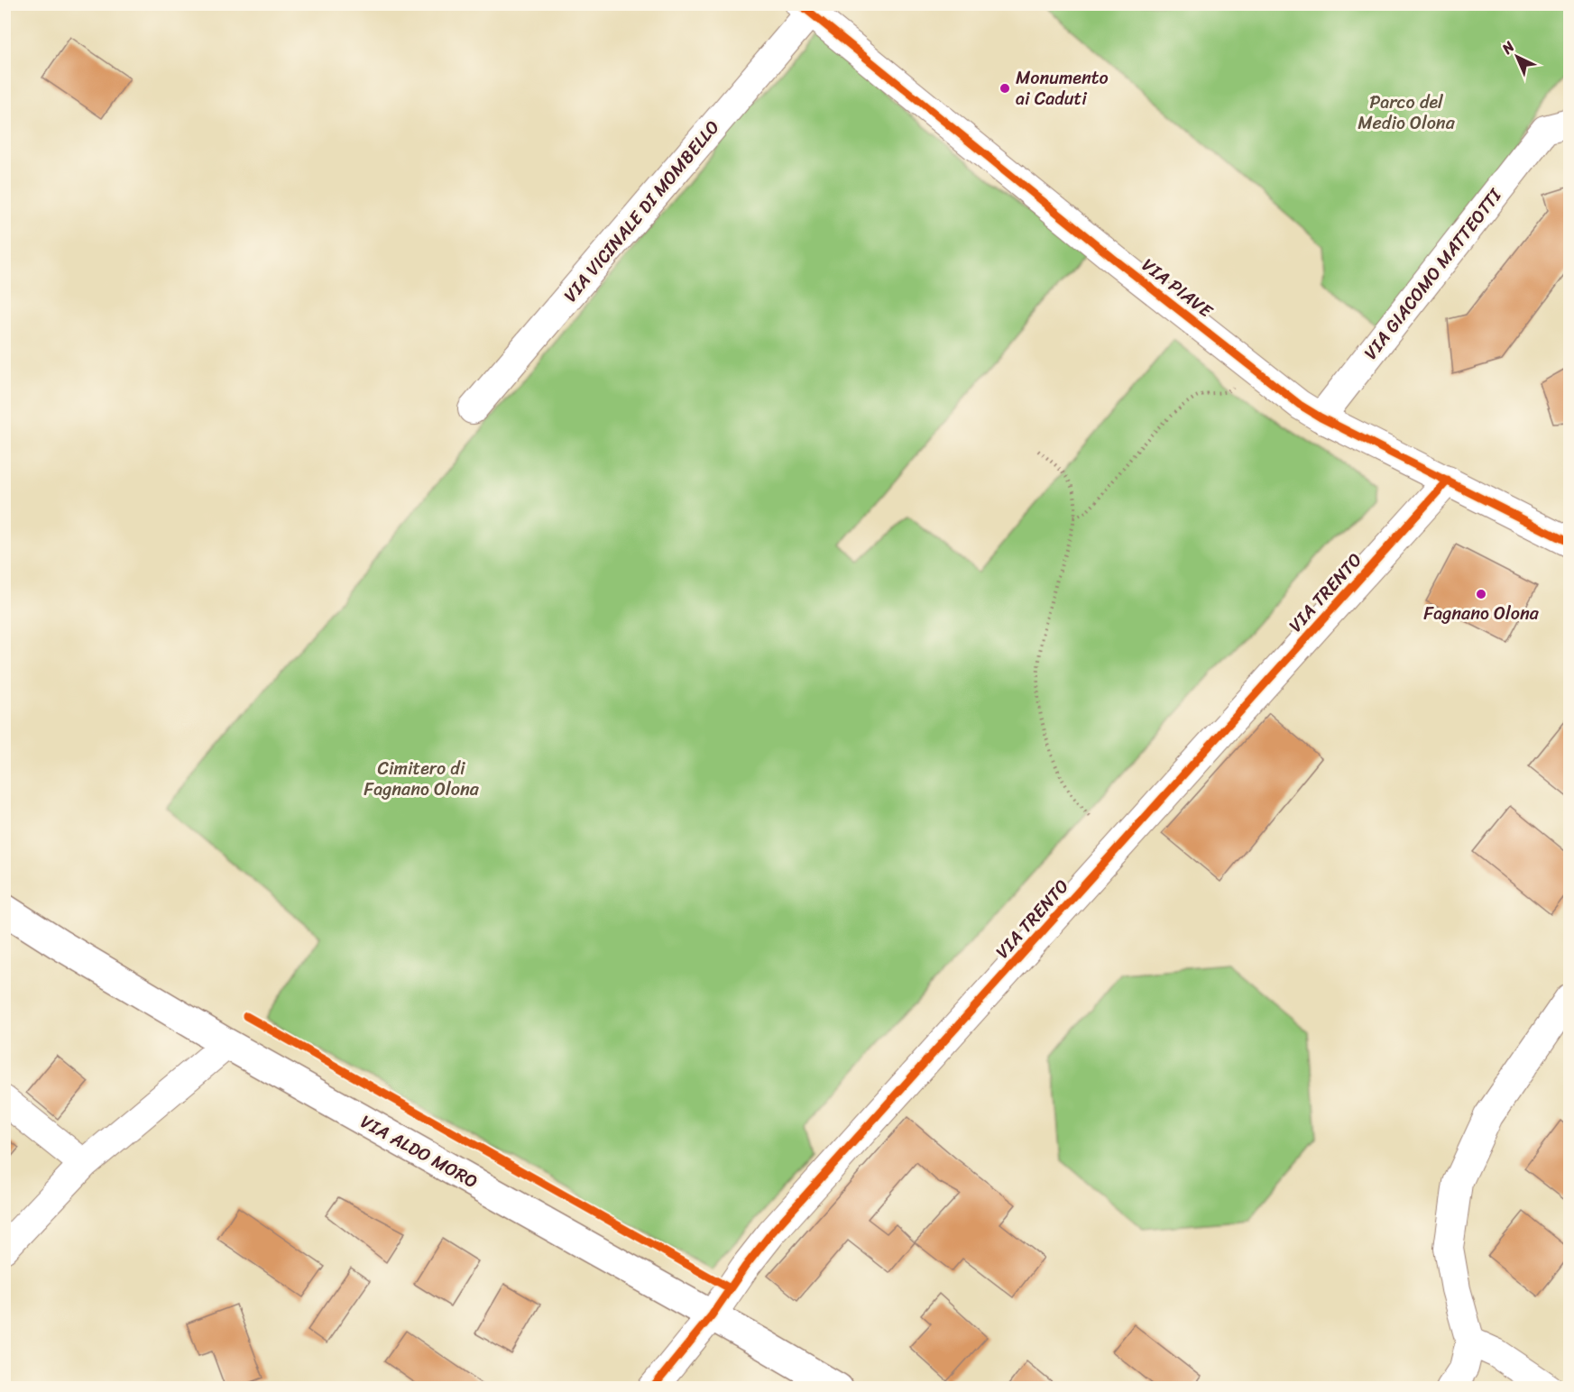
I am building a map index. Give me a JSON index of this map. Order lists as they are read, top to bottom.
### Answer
{
  "streets": {
    "main road": ["VIA ALDO MORO"],
    "street": [
      "VIA VICINALE DI MOMBELLO",
      "VIA GIACOMO MATTEOTTI",
      "VIA PIAVE",
      "VIA TRENTO"
    ]
  },
  "crossings": [
    ["VIA VICINALE DI MOMBELLO", "VIA PIAVE"],
    ["VIA GIACOMO MATTEOTTI", "VIA PIAVE"],
    ["VIA PIAVE", "VIA TRENTO"],
    ["VIA TRENTO", "VIA ALDO MORO"]
  ],
  "parks": ["Parco del Medio Olona", "Cimitero di Fagnano Olona"],
  "places": ["Monumento ai Caduti", "Fagnano Olona"],
  "north": "top left"
}
